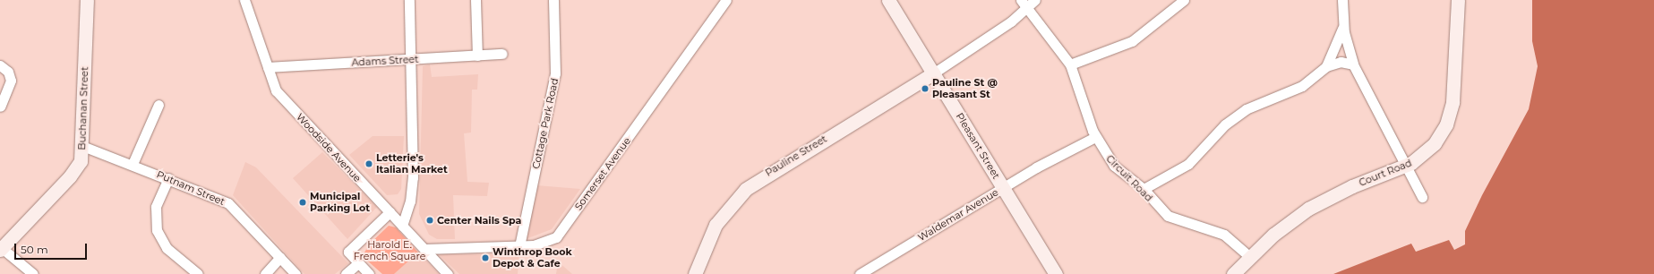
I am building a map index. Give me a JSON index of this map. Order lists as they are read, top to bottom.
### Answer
{
  "streets": {
    "street": [
      "Adams Street",
      "Buchanan Street",
      "Cottage Park Road",
      "Pleasant Street",
      "Woodside Avenue",
      "Pauline Street",
      "Court Road",
      "Somerset Avenue",
      "Circuit Road",
      "Putnam Street",
      "Waldemar Avenue"
    ]
  },
  "crossings": [
    ["Adams Street", "Woodside Avenue"],
    ["Buchanan Street", "Putnam Street"],
    ["Cottage Park Road", "Somerset Avenue"],
    ["Pleasant Street", "Pauline Street"],
    ["Pleasant Street", "Waldemar Avenue"],
    ["Woodside Avenue", "Somerset Avenue"],
    ["Court Road", "Circuit Road"],
    ["Circuit Road", "Waldemar Avenue"]
  ],
  "parks": ["Harold E. French Square"],
  "places": [
    "Pauline St @ Pleasant St",
    "Letterie's Italian Market",
    "Municipal Parking Lot",
    "Center Nails Spa",
    "Winthrop Book Depot & Cafe"
  ],
  "scale_bar": "50 m"
}
